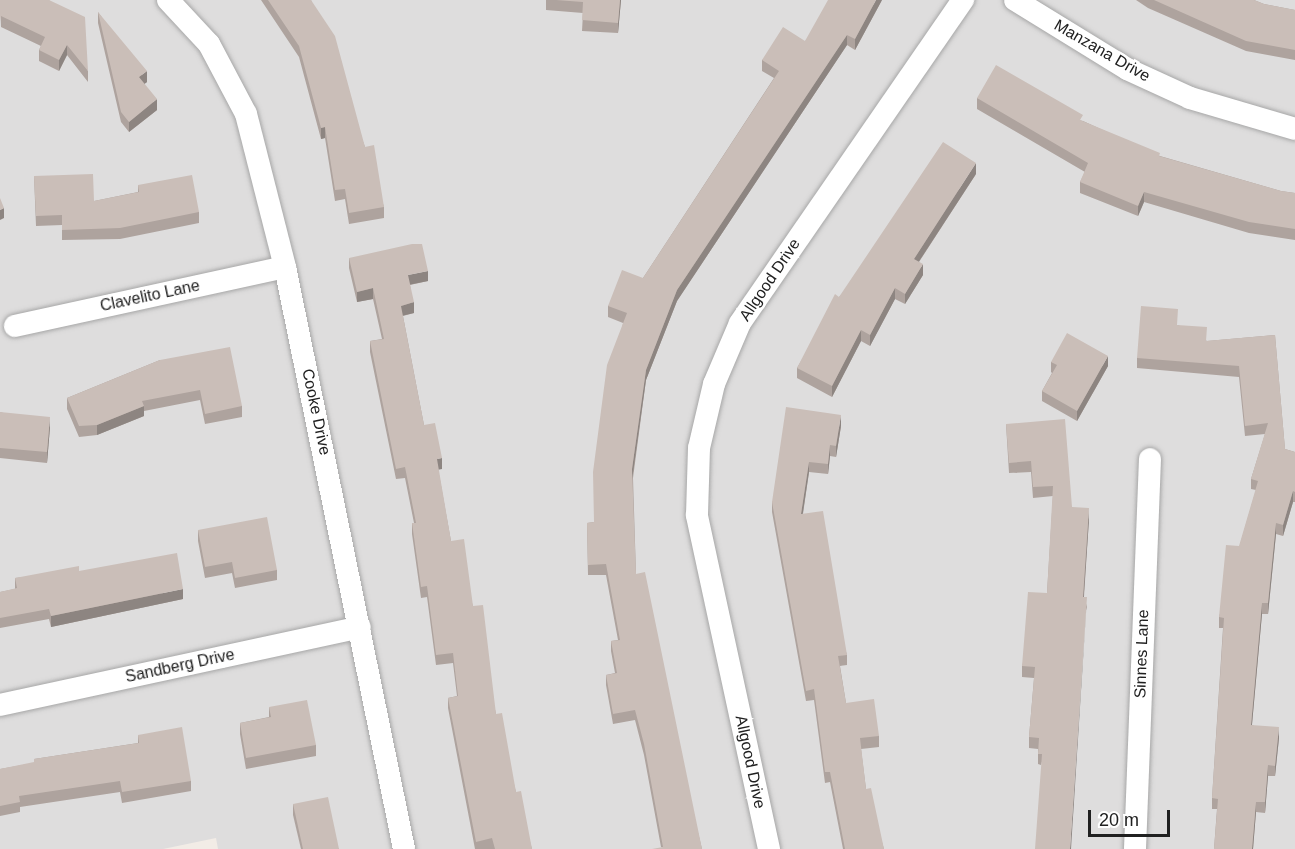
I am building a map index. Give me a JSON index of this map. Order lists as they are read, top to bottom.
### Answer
{
  "streets": {
    "street": [
      "Manzana Drive",
      "Allgood Drive",
      "Clavelito Lane",
      "Cooke Drive",
      "Sinnes Lane",
      "Sandberg Drive"
    ]
  },
  "crossings": [
    ["Clavelito Lane", "Cooke Drive"],
    ["Cooke Drive", "Sandberg Drive"]
  ],
  "scale_bar": "20 m"
}
